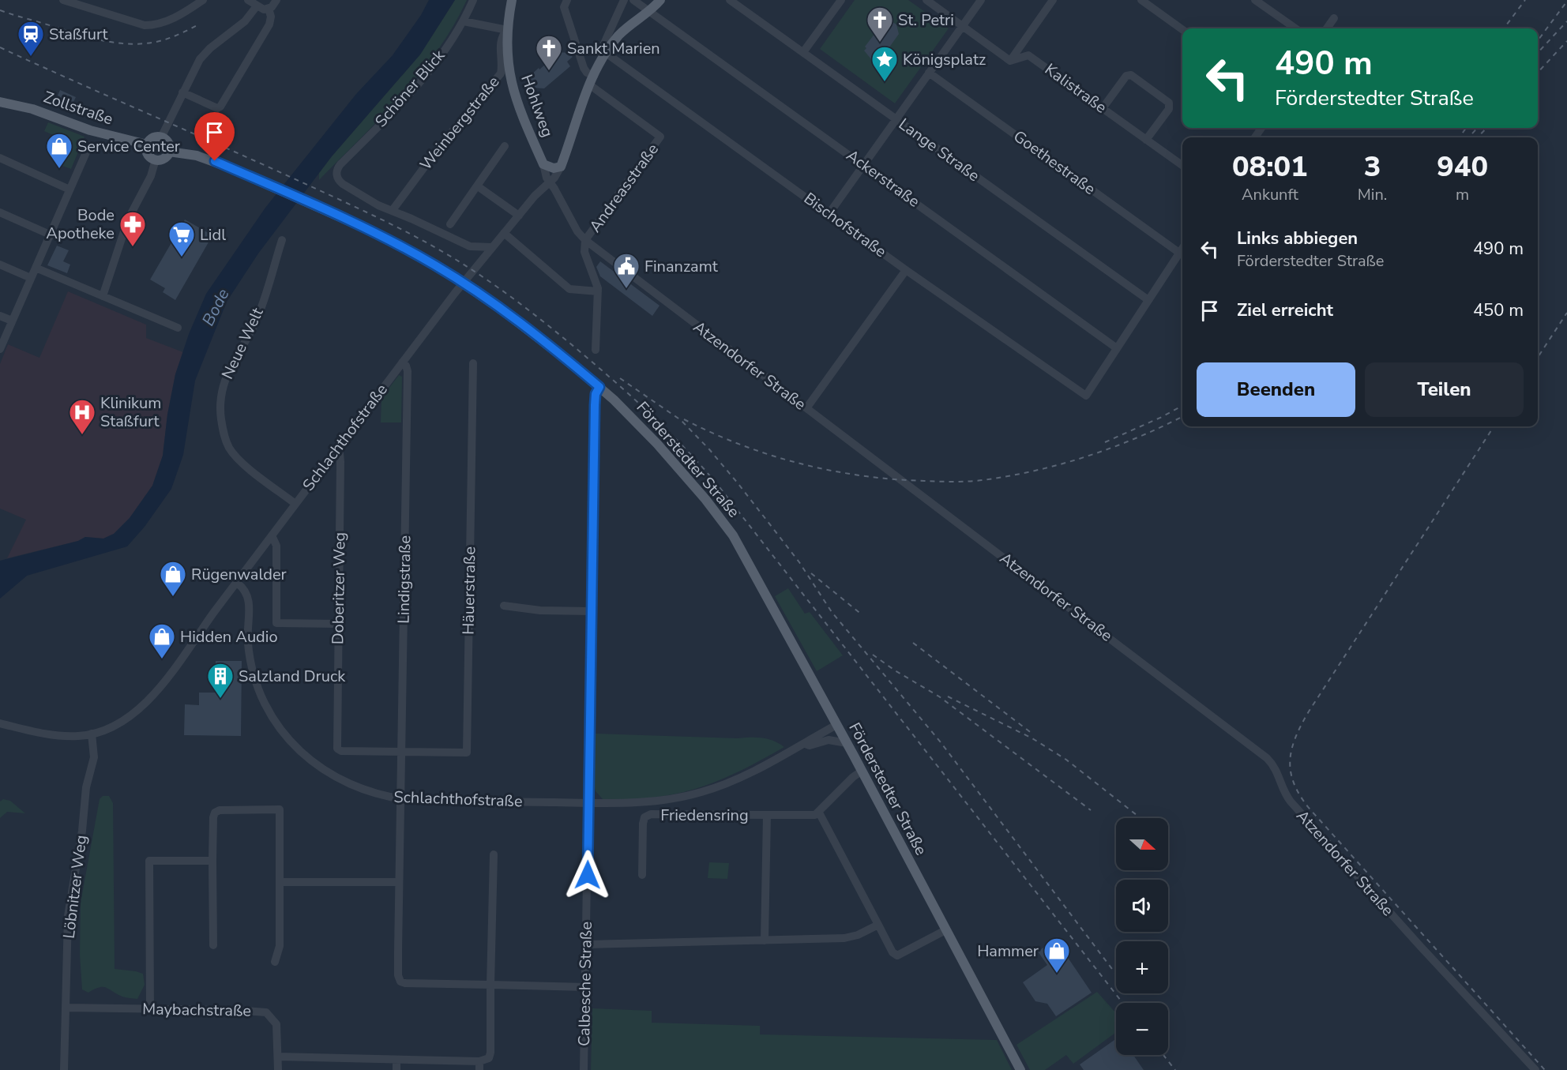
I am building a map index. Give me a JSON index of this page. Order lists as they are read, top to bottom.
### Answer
{
  "streets": {
    "main road": ["Hohlweg", "Zollstraße", "Förderstedter Straße"],
    "street": [
      "Schöner Blick",
      "Kalistraße",
      "Weinbergstraße",
      "Lange Straße",
      "Goethestraße",
      "Ackerstraße",
      "Andreasstraße",
      "Bischofstraße",
      "Neue Welt",
      "Atzendorfer Straße",
      "Schlachthofstraße",
      "Lindigstraße",
      "Doberitzer Weg",
      "Häuerstraße",
      "Friedensring",
      "Löbnitzer Weg",
      "Calbesche Straße",
      "Maybachstraße"
    ]
  },
  "crossings": [
    ["Schöner Blick", "Weinbergstraße"],
    ["Hohlweg", "Weinbergstraße"],
    ["Hohlweg", "Atzendorfer Straße"],
    ["Zollstraße", "Förderstedter Straße"],
    ["Ackerstraße", "Bischofstraße"],
    ["Andreasstraße", "Atzendorfer Straße"],
    ["Neue Welt", "Schlachthofstraße"],
    ["Schlachthofstraße", "Förderstedter Straße"],
    ["Schlachthofstraße", "Lindigstraße"],
    ["Schlachthofstraße", "Doberitzer Weg"],
    ["Schlachthofstraße", "Löbnitzer Weg"],
    ["Schlachthofstraße", "Calbesche Straße"],
    ["Förderstedter Straße", "Calbesche Straße"],
    ["Lindigstraße", "Doberitzer Weg"],
    ["Lindigstraße", "Häuerstraße"],
    ["Doberitzer Weg", "Häuerstraße"],
    ["Löbnitzer Weg", "Maybachstraße"]
  ],
  "water": ["Bode"],
  "places": {
    "church": ["St. Petri", "Sankt Marien"],
    "station": ["Staßfurt"],
    "place": ["Königsplatz"],
    "shop": [
      "Service Center",
      "Rügenwalder",
      "Hidden Audio",
      "Hammer"
    ],
    "pharmacy": ["Bode Apotheke"],
    "supermarket": ["Lidl"],
    "public building": ["Finanzamt"],
    "hospital": ["Klinikum Staßfurt"],
    "building": ["Salzland Druck"]
  },
  "north": "right",
  "page": {
    "turn": ["490 m", "Förderstedter Straße"],
    "eta": [
      "08:01",
      "Ankunft",
      "3",
      "Min.",
      "940",
      "m"
    ],
    "list": [
      {
        "name": "Links abbiegen",
        "note": "Förderstedter Straße",
        "value": "490 m"
      },
      {
        "name": "Ziel erreicht",
        "value": "450 m"
      }
    ],
    "buttons": ["Beenden", "Teilen"],
    "map_buttons": ["+", "−"]
  }
}
